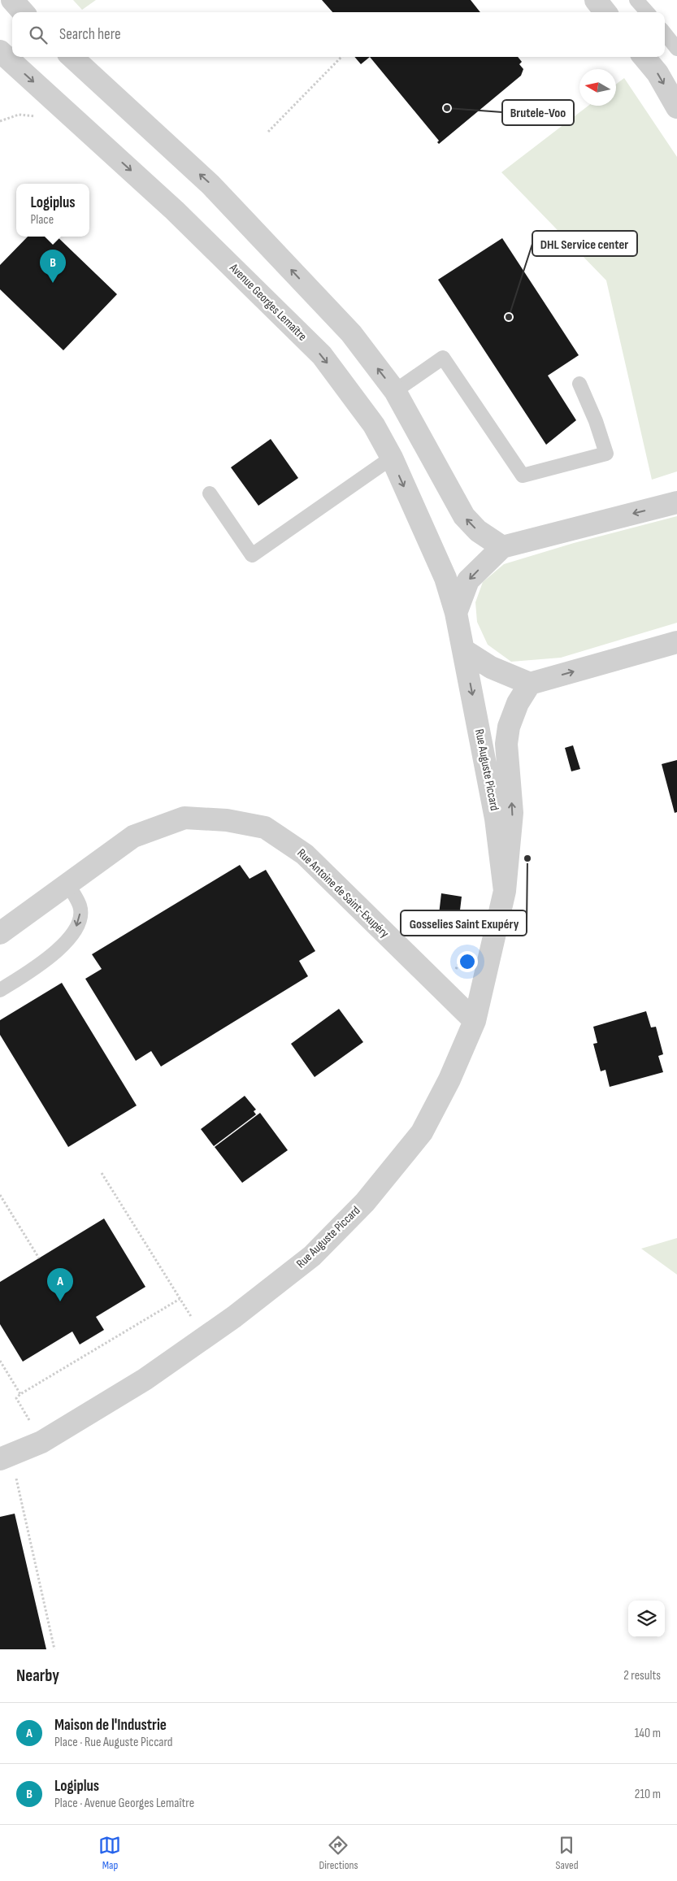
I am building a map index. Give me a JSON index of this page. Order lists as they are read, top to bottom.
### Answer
{
  "streets": {
    "street": ["Avenue Georges Lemaître", "Rue Auguste Piccard", "Rue Antoine de Saint-Exupéry"]
  },
  "crossings": [
    ["Avenue Georges Lemaître", "Rue Auguste Piccard"],
    ["Rue Auguste Piccard", "Rue Antoine de Saint-Exupéry"]
  ],
  "places": ["Brutele-Voo", "DHL Service center", "Gosselies Saint Exupéry"],
  "north": "left",
  "page": {
    "search": "Search here",
    "popup": ["Logiplus", "Place"],
    "pins": ["B", "A"],
    "heading": ["Nearby", "2 results"],
    "list": [
      {
        "mark": "A",
        "name": "Maison de l'Industrie",
        "note": "Place · Rue Auguste Piccard",
        "value": "140 m"
      },
      {
        "mark": "B",
        "name": "Logiplus",
        "note": "Place · Avenue Georges Lemaître",
        "value": "210 m"
      }
    ],
    "nav": ["Map", "Directions", "Saved"]
  }
}
